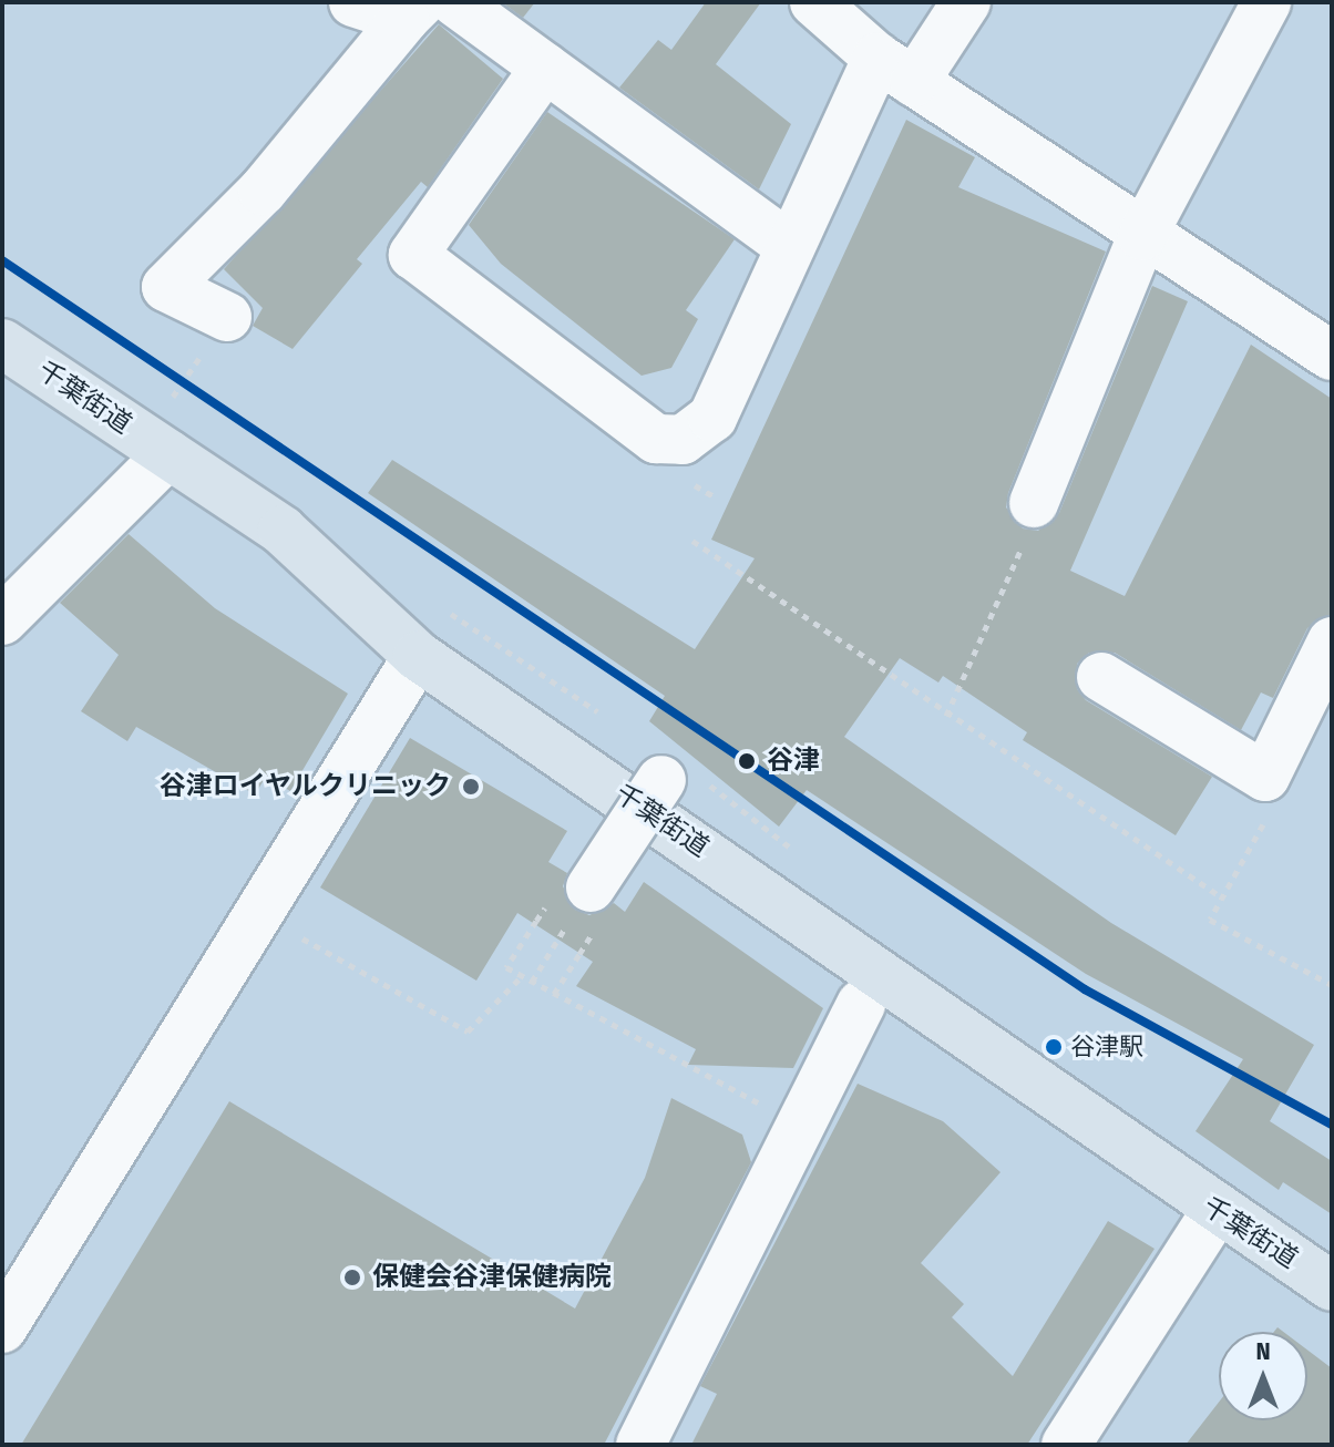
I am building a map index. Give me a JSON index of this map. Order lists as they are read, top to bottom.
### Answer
{
  "streets": {
    "highway": ["千葉街道"]
  },
  "places": [
    "谷津",
    "谷津ロイヤルクリニック",
    "谷津駅",
    "保健会谷津保健病院"
  ],
  "north": "top"
}
